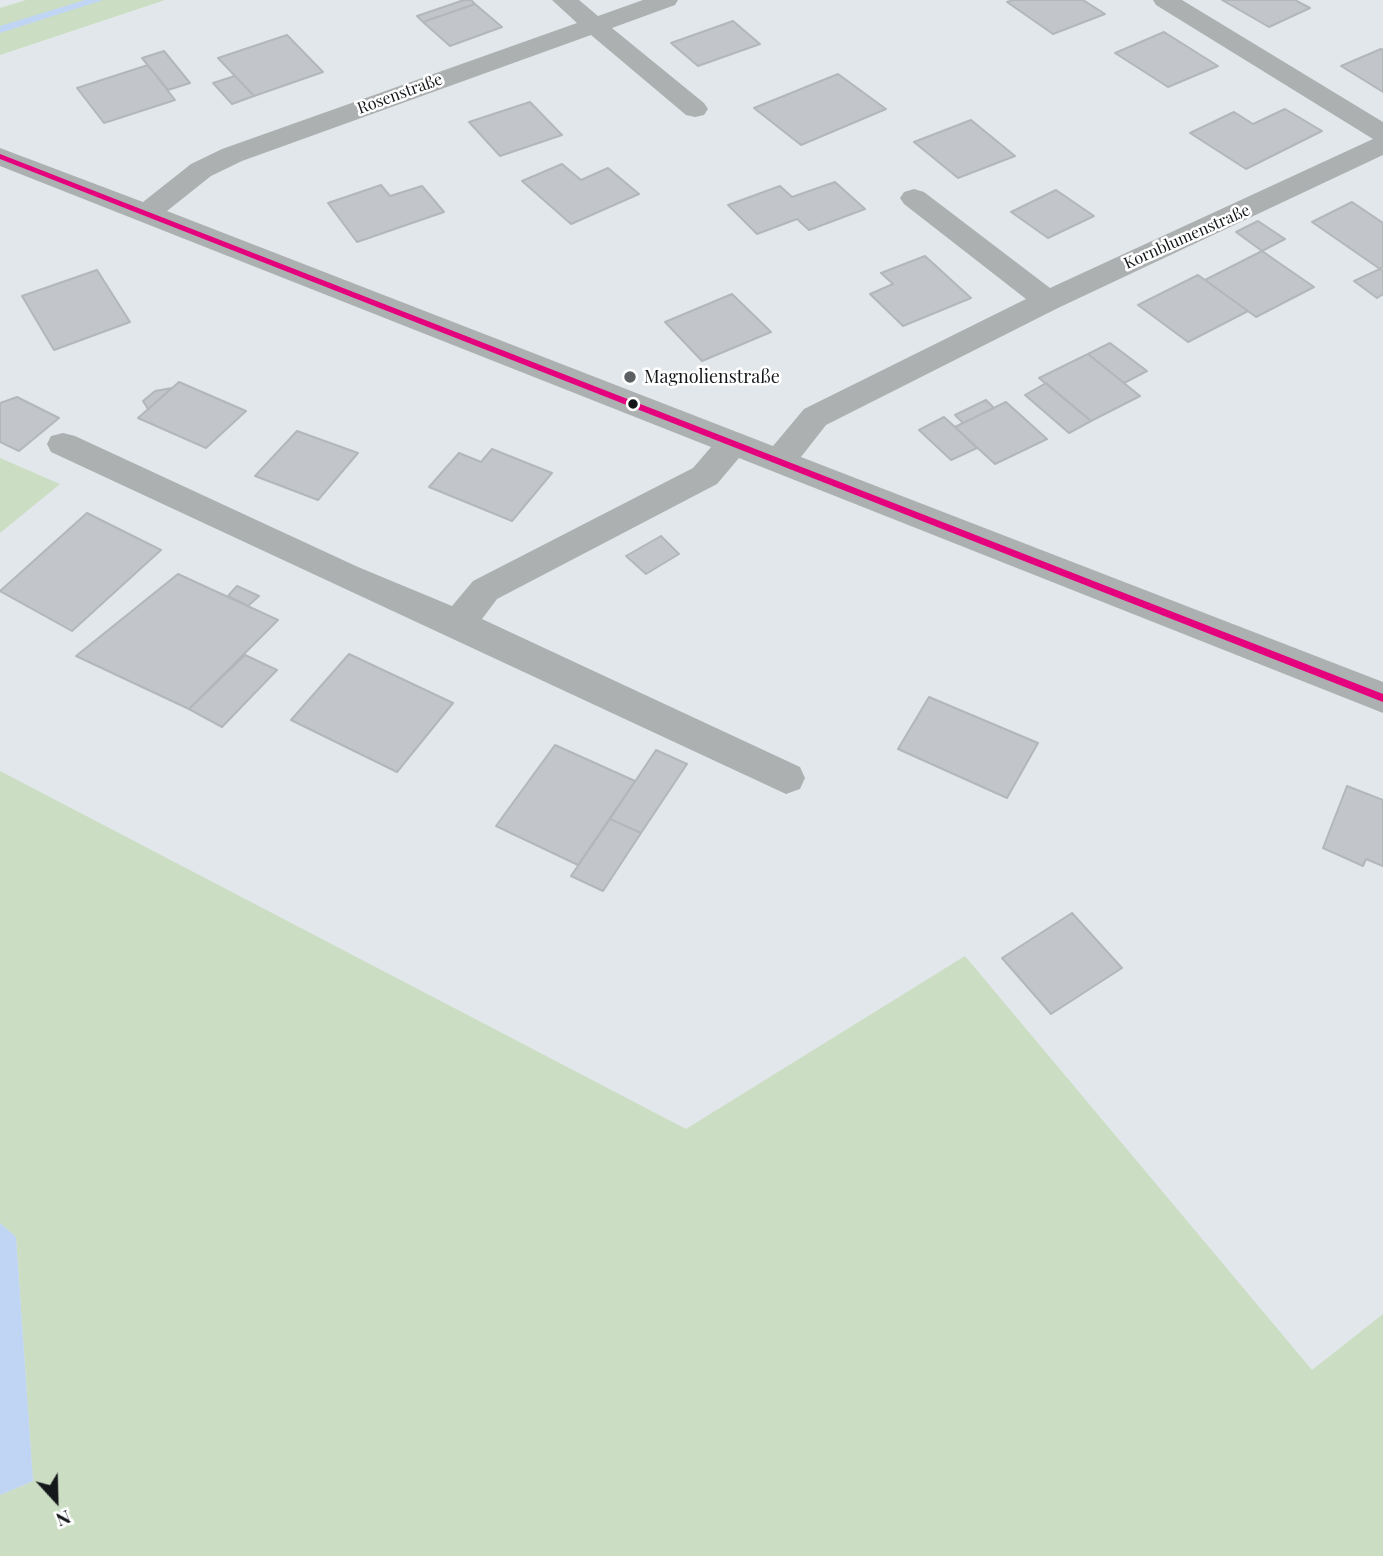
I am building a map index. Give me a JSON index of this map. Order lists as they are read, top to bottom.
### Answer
{
  "streets": {
    "street": ["Rosenstraße", "Kornblumenstraße"]
  },
  "places": ["Magnolienstraße"],
  "north": "bottom"
}
